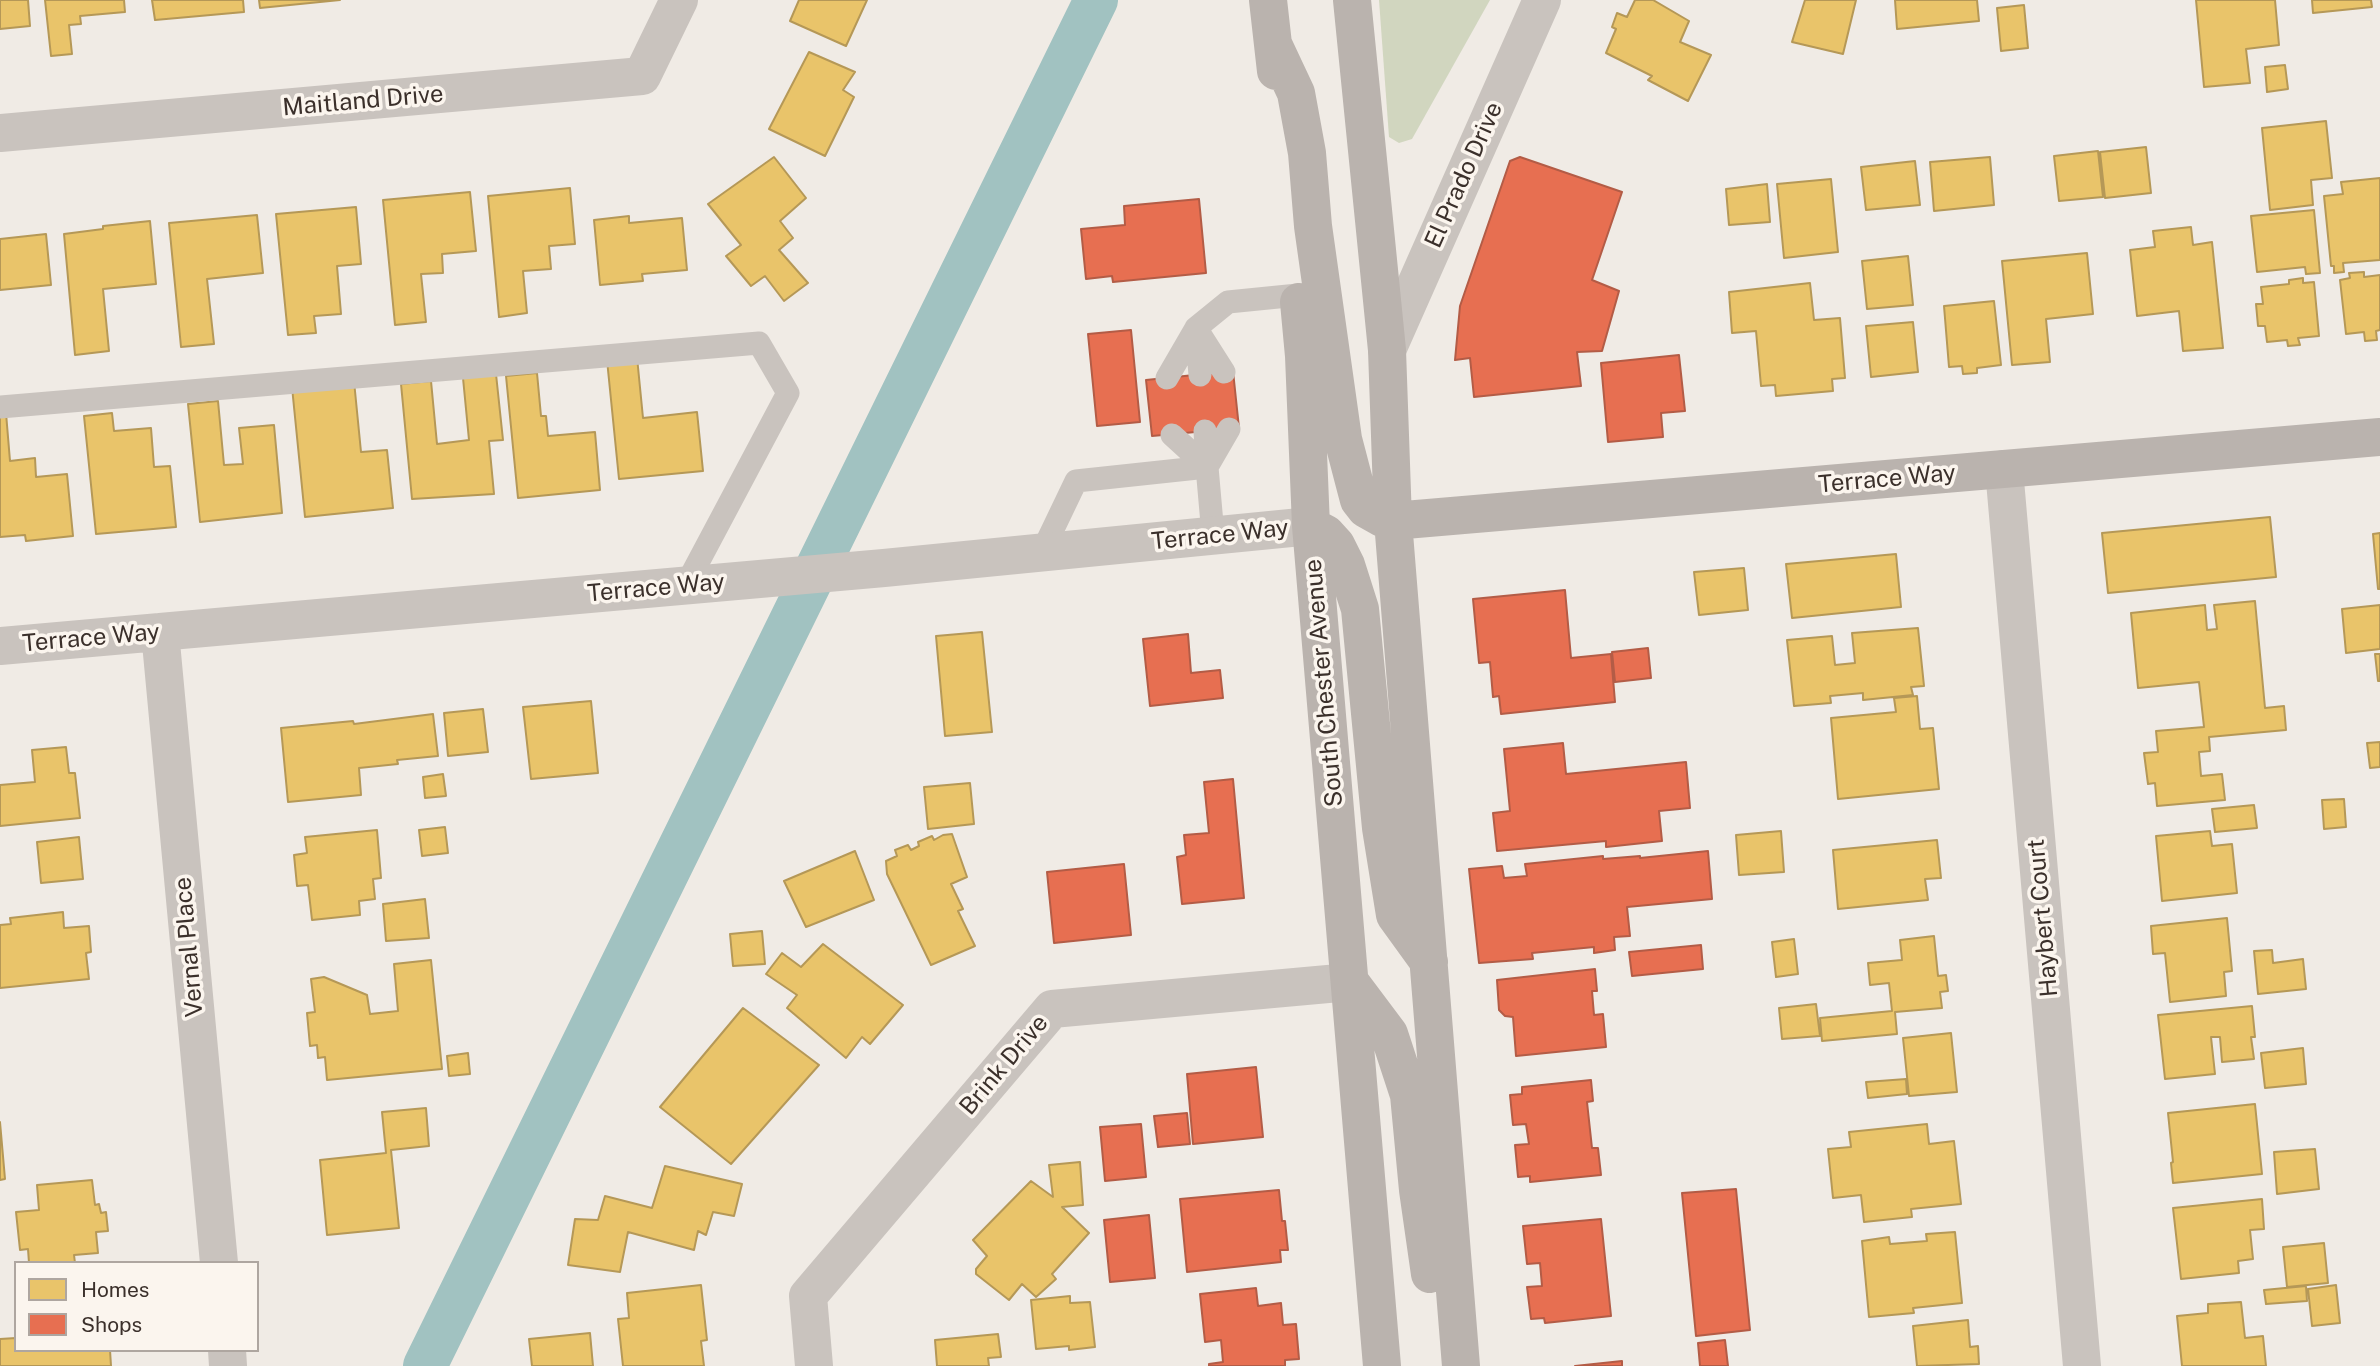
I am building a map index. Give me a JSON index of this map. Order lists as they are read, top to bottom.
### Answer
{
  "streets": {
    "main road": ["Terrace Way", "South Chester Avenue"],
    "street": [
      "Maitland Drive",
      "El Prado Drive",
      "Haybert Court",
      "Vernal Place",
      "Brink Drive"
    ]
  },
  "crossings": [
    ["Terrace Way", "South Chester Avenue"],
    ["Terrace Way", "Haybert Court"],
    ["Terrace Way", "Vernal Place"],
    ["South Chester Avenue", "Brink Drive"]
  ],
  "legend": ["Homes", "Shops"]
}
